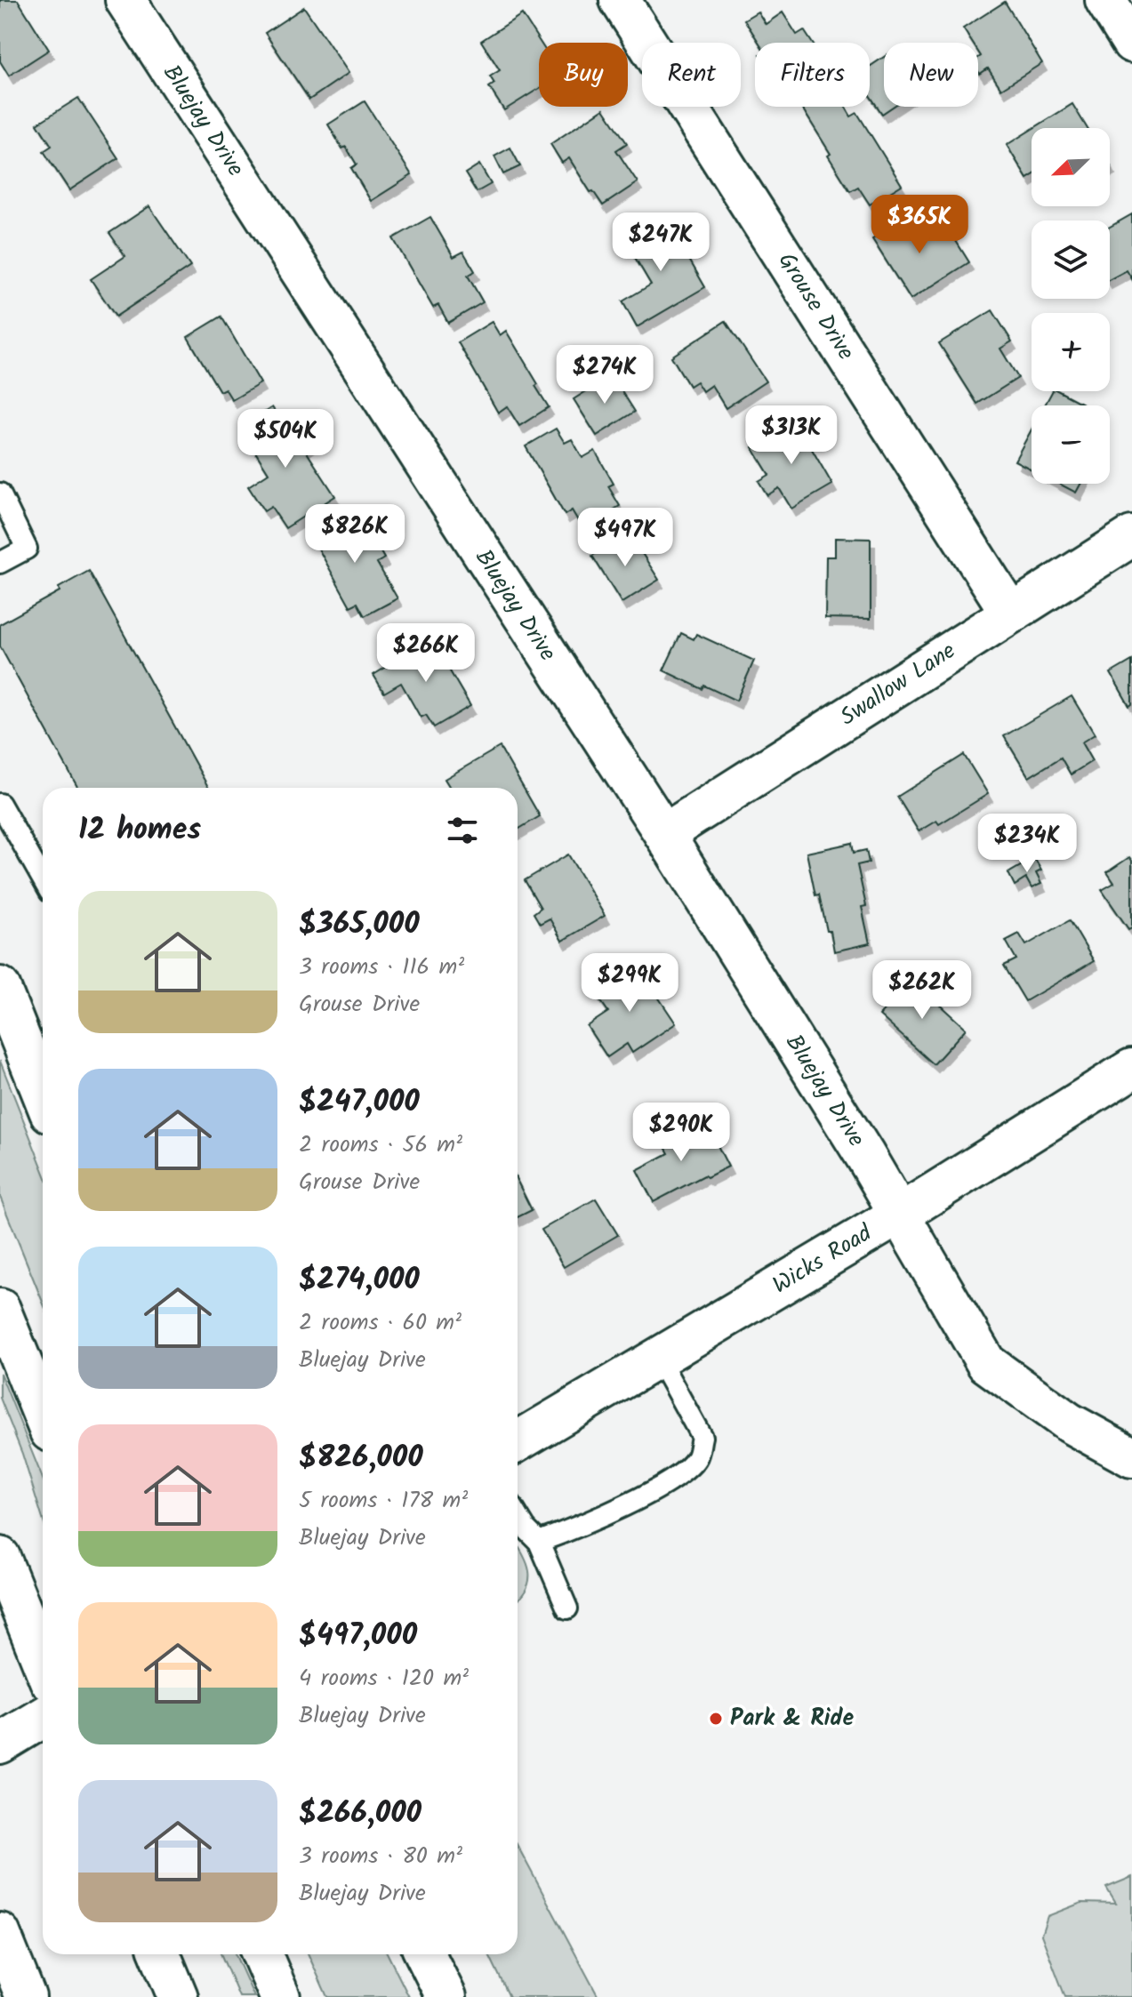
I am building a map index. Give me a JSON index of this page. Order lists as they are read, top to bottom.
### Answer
{
  "streets": {
    "main road": [
      "Bluejay Drive",
      "Grouse Drive",
      "Swallow Lane",
      "Wicks Road"
    ]
  },
  "crossings": [
    ["Bluejay Drive", "Swallow Lane"],
    ["Bluejay Drive", "Wicks Road"],
    ["Grouse Drive", "Swallow Lane"]
  ],
  "places": ["Park & Ride"],
  "north": "bottom left",
  "page": {
    "chip": [
      "Buy",
      "Rent",
      "Filters",
      "New"
    ],
    "map_buttons": ["+", "−"],
    "price": [
      "$365K",
      "$247K",
      "$274K",
      "$313K",
      "$504K",
      "$826K",
      "$497K",
      "$266K",
      "$234K",
      "$299K",
      "$262K",
      "$290K"
    ],
    "heading": "12 homes",
    "list": [
      {
        "name": "$365,000",
        "note": "3 rooms · 116 m² · Grouse Drive"
      },
      {
        "name": "$247,000",
        "note": "2 rooms · 56 m² · Grouse Drive"
      },
      {
        "name": "$274,000",
        "note": "2 rooms · 60 m² · Bluejay Drive"
      },
      {
        "name": "$826,000",
        "note": "5 rooms · 178 m² · Bluejay Drive"
      },
      {
        "name": "$497,000",
        "note": "4 rooms · 120 m² · Bluejay Drive"
      },
      {
        "name": "$266,000",
        "note": "3 rooms · 80 m² · Bluejay Drive"
      }
    ]
  }
}
